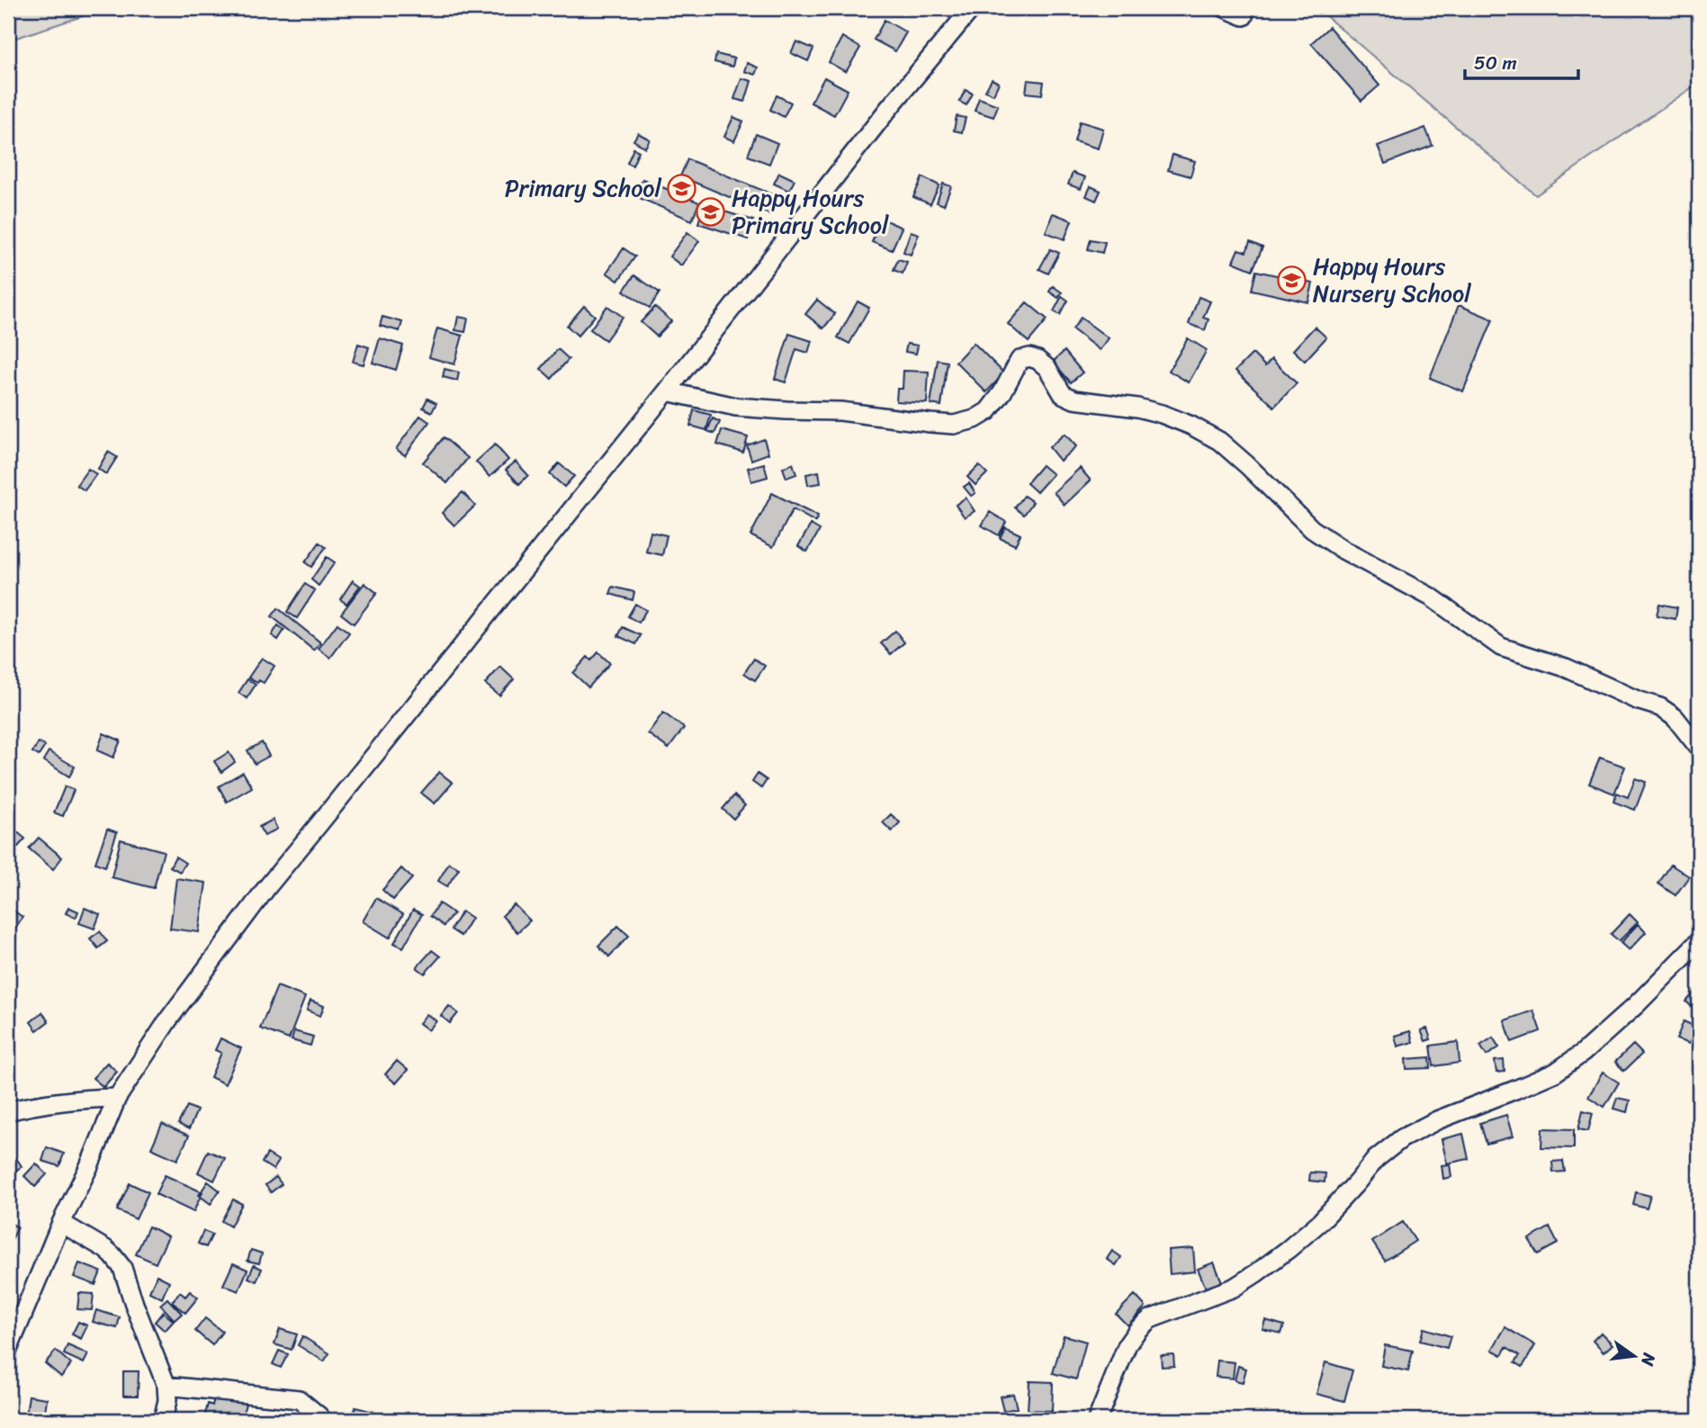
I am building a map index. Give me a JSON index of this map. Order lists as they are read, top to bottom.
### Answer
{
  "places": {
    "school or university": ["Primary School", "Happy Hours Primary School", "Happy Hours Nursery School"]
  },
  "scale_bar": "50 m",
  "north": "right"
}
